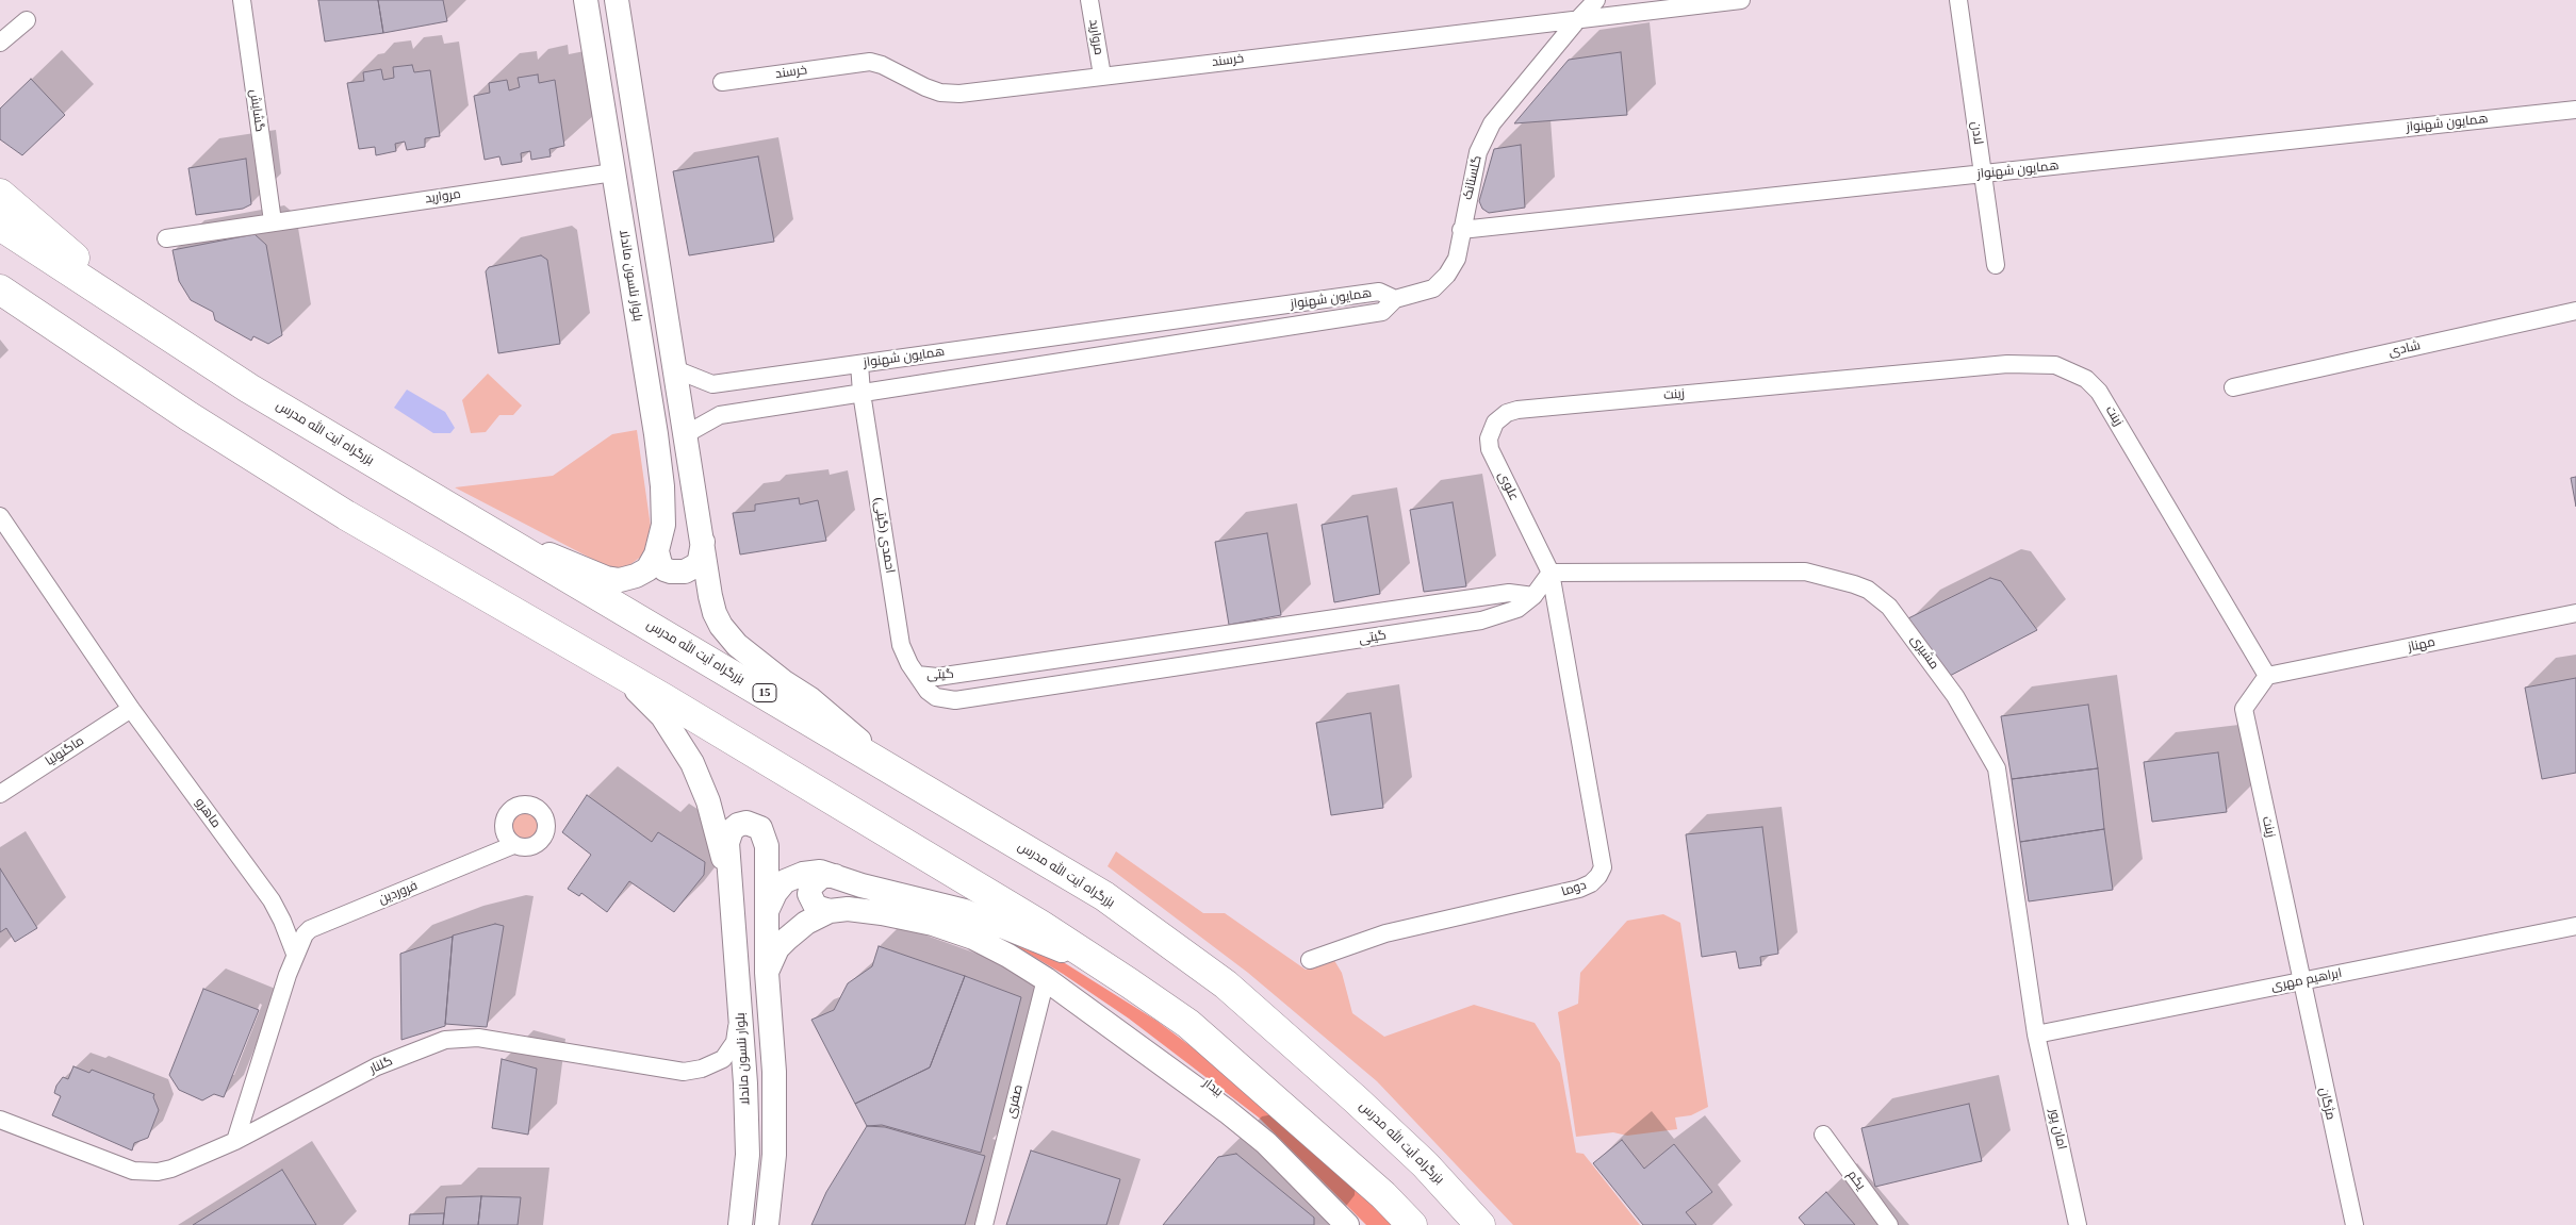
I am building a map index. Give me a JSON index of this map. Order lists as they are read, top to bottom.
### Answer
{
  "streets": {
    "highway": ["بزرگراه آیت الله مدرس", "15"],
    "main road": ["بلوار نلسون ماندلا", "بیدار"],
    "street": [
      "مروارید",
      "خرسند",
      "گشایش",
      "همایون شهنواز",
      "لادن",
      "گلستانک",
      "شادی",
      "زینت",
      "علوی",
      "احمدی (گیتی)",
      "گیتی",
      "مهناز",
      "مشیری",
      "ماگنولیا",
      "ماهرو",
      "دوما",
      "فروردین",
      "ابراهیم مهری",
      "گلنار",
      "صفری",
      "مژگان",
      "امان پور",
      "یکم"
    ]
  },
  "crossings": [
    ["مروارید", "خرسند"],
    ["مروارید", "گشایش"],
    ["مروارید", "بلوار نلسون ماندلا"],
    ["خرسند", "گلستانک"],
    ["همایون شهنواز", "لادن"],
    ["همایون شهنواز", "گلستانک"],
    ["همایون شهنواز", "احمدی (گیتی)"],
    ["بلوار نلسون ماندلا", "گلنار"],
    ["زینت", "علوی"],
    ["زینت", "مهناز"],
    ["زینت", "ابراهیم مهری"],
    ["زینت", "مژگان"],
    ["علوی", "گیتی"],
    ["علوی", "مشیری"],
    ["علوی", "دوما"],
    ["احمدی (گیتی)", "گیتی"],
    ["گیتی", "مشیری"],
    ["گیتی", "دوما"],
    ["مشیری", "دوما"],
    ["مشیری", "ابراهیم مهری"],
    ["مشیری", "امان پور"],
    ["ماگنولیا", "ماهرو"],
    ["ماهرو", "فروردین"],
    ["ابراهیم مهری", "مژگان"],
    ["ابراهیم مهری", "امان پور"],
    ["بیدار", "صفری"]
  ]
}
